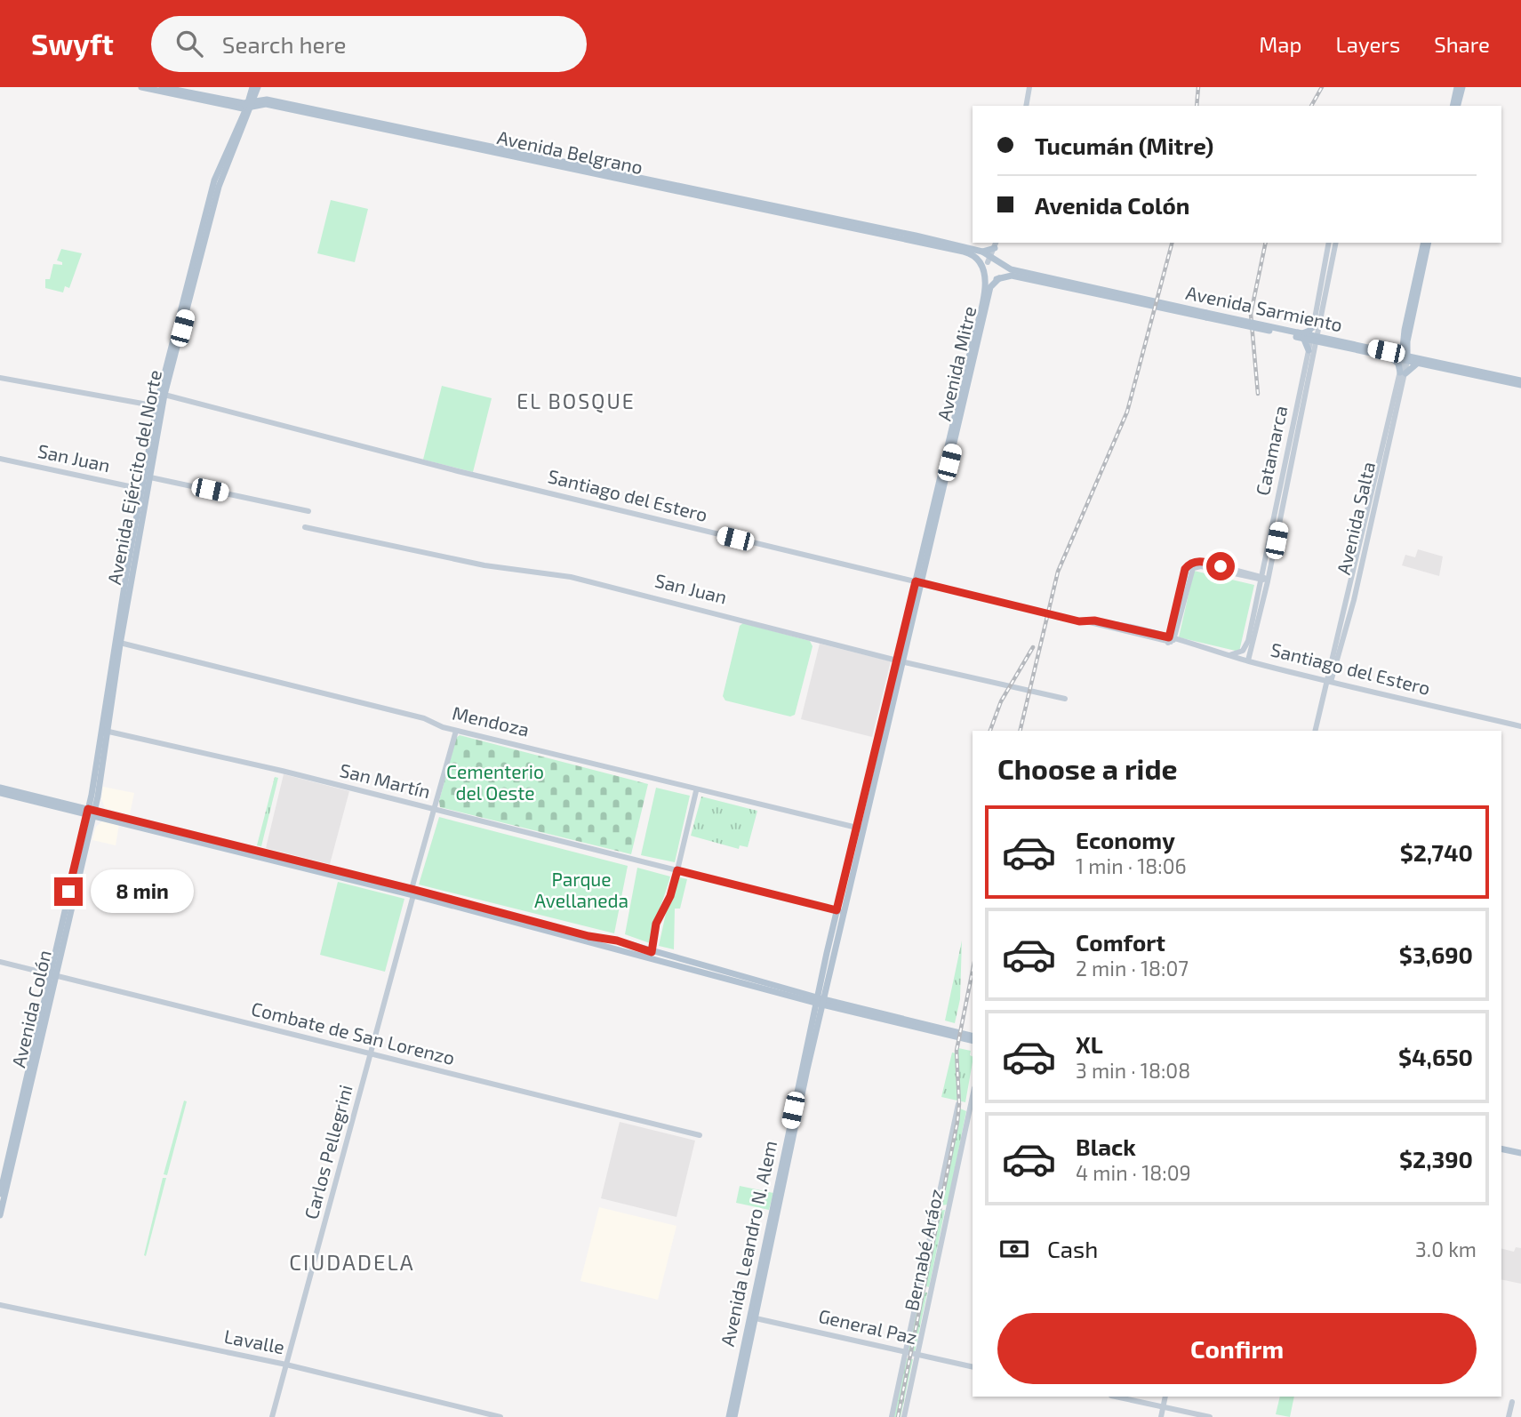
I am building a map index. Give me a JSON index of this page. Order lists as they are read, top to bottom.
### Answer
{
  "streets": {
    "main road": [
      "Avenida Belgrano",
      "Avenida Sarmiento",
      "Avenida Mitre",
      "Avenida Ejército del Norte",
      "Avenida Colón",
      "Avenida Leandro N. Alem"
    ],
    "street": [
      "Catamarca",
      "San Juan",
      "Santiago del Estero",
      "Avenida Salta",
      "Mendoza",
      "San Martín",
      "Combate de San Lorenzo",
      "Carlos Pellegrini",
      "Bernabé Aráoz",
      "General Paz",
      "Lavalle"
    ]
  },
  "crossings": [
    ["Avenida Belgrano", "Avenida Sarmiento"],
    ["Avenida Belgrano", "Avenida Mitre"],
    ["Avenida Belgrano", "Avenida Ejército del Norte"],
    ["Avenida Sarmiento", "Avenida Mitre"],
    ["Avenida Sarmiento", "Catamarca"],
    ["Avenida Sarmiento", "Avenida Salta"],
    ["Avenida Mitre", "San Juan"],
    ["Avenida Mitre", "Santiago del Estero"],
    ["Avenida Mitre", "Mendoza"],
    ["Avenida Mitre", "San Martín"],
    ["Avenida Mitre", "Avenida Leandro N. Alem"],
    ["Catamarca", "Santiago del Estero"],
    ["San Juan", "Avenida Ejército del Norte"],
    ["Avenida Ejército del Norte", "Santiago del Estero"],
    ["Avenida Ejército del Norte", "Mendoza"],
    ["Avenida Ejército del Norte", "San Martín"],
    ["Avenida Ejército del Norte", "Avenida Colón"],
    ["Santiago del Estero", "Avenida Salta"],
    ["Mendoza", "Carlos Pellegrini"],
    ["San Martín", "Carlos Pellegrini"],
    ["Avenida Colón", "Combate de San Lorenzo"],
    ["Combate de San Lorenzo", "Carlos Pellegrini"],
    ["Carlos Pellegrini", "Lavalle"],
    ["Avenida Leandro N. Alem", "General Paz"],
    ["Bernabé Aráoz", "General Paz"]
  ],
  "districts": ["EL BOSQUE", "CIUDADELA"],
  "parks": ["Cementerio del Oeste", "Parque Avellaneda"],
  "page": {
    "header": "Swyft",
    "search": "Search here",
    "nav": ["Map", "Layers", "Share"],
    "banner": ["Tucumán (Mitre)", "Avenida Colón"],
    "heading": "Choose a ride",
    "list": [
      {
        "name": "Economy",
        "note": "1 min · 18:06",
        "value": "$2,740"
      },
      {
        "name": "Comfort",
        "note": "2 min · 18:07",
        "value": "$3,690"
      },
      {
        "name": "XL",
        "note": "3 min · 18:08",
        "value": "$4,650"
      },
      {
        "name": "Black",
        "note": "4 min · 18:09",
        "value": "$2,390"
      }
    ],
    "bubble": "8 min",
    "pay": ["Cash", "3.0 km"],
    "buttons": "Confirm"
  }
}
